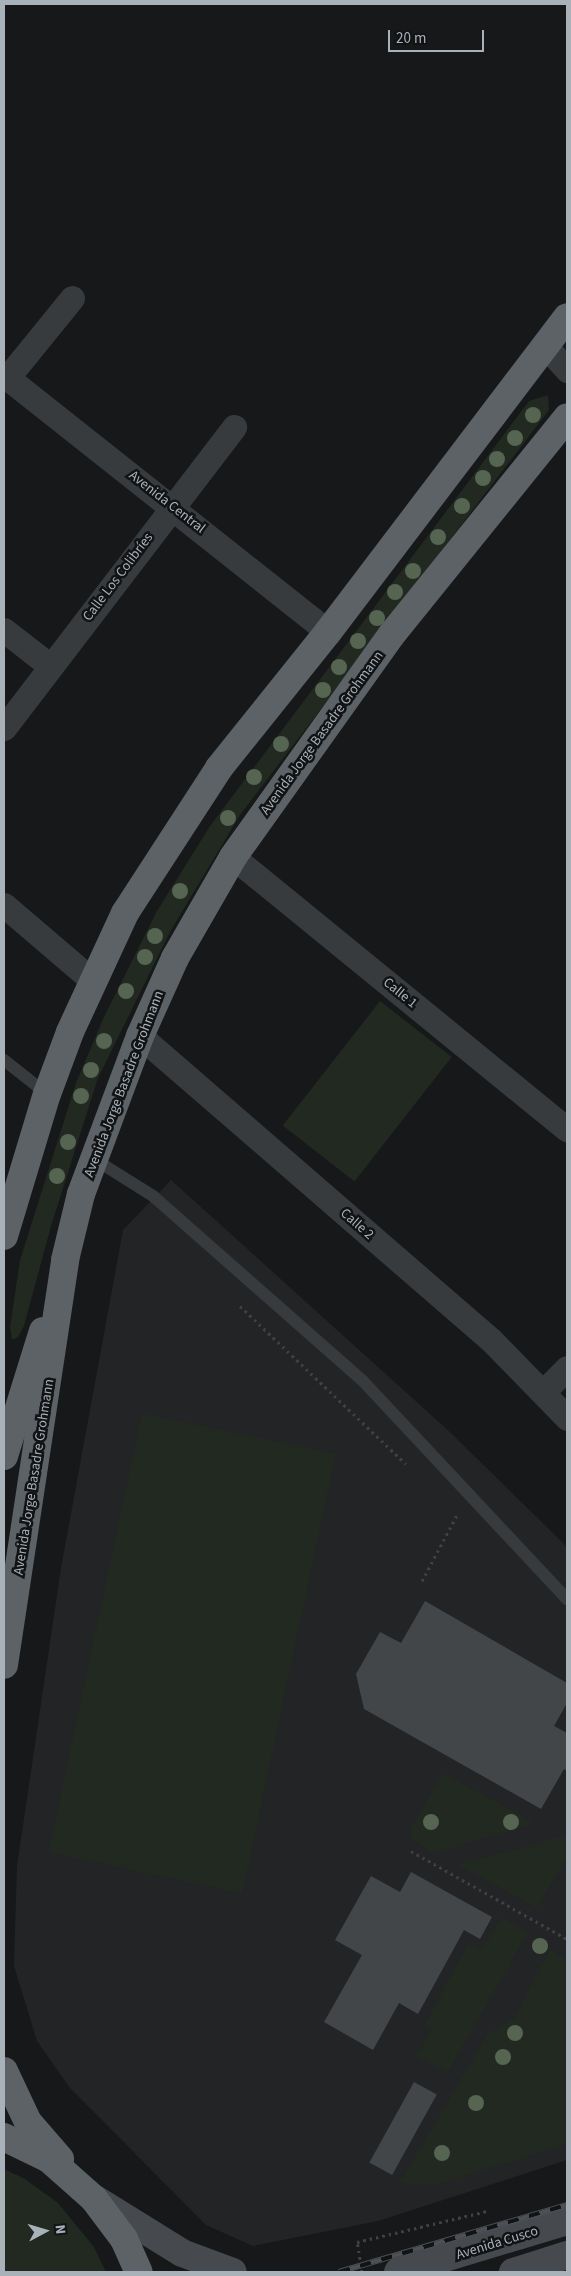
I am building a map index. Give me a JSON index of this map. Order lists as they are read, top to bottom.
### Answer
{
  "streets": {
    "highway": ["Avenida Jorge Basadre Grohmann"],
    "main road": ["Avenida Cusco"],
    "street": [
      "Avenida Central",
      "Calle Los Colibríes",
      "Calle 1",
      "Calle 2"
    ]
  },
  "crossings": [
    ["Avenida Central", "Calle Los Colibríes"],
    ["Avenida Jorge Basadre Grohmann", "Calle 1"],
    ["Avenida Jorge Basadre Grohmann", "Calle 2"]
  ],
  "scale_bar": "20 m",
  "north": "right"
}
